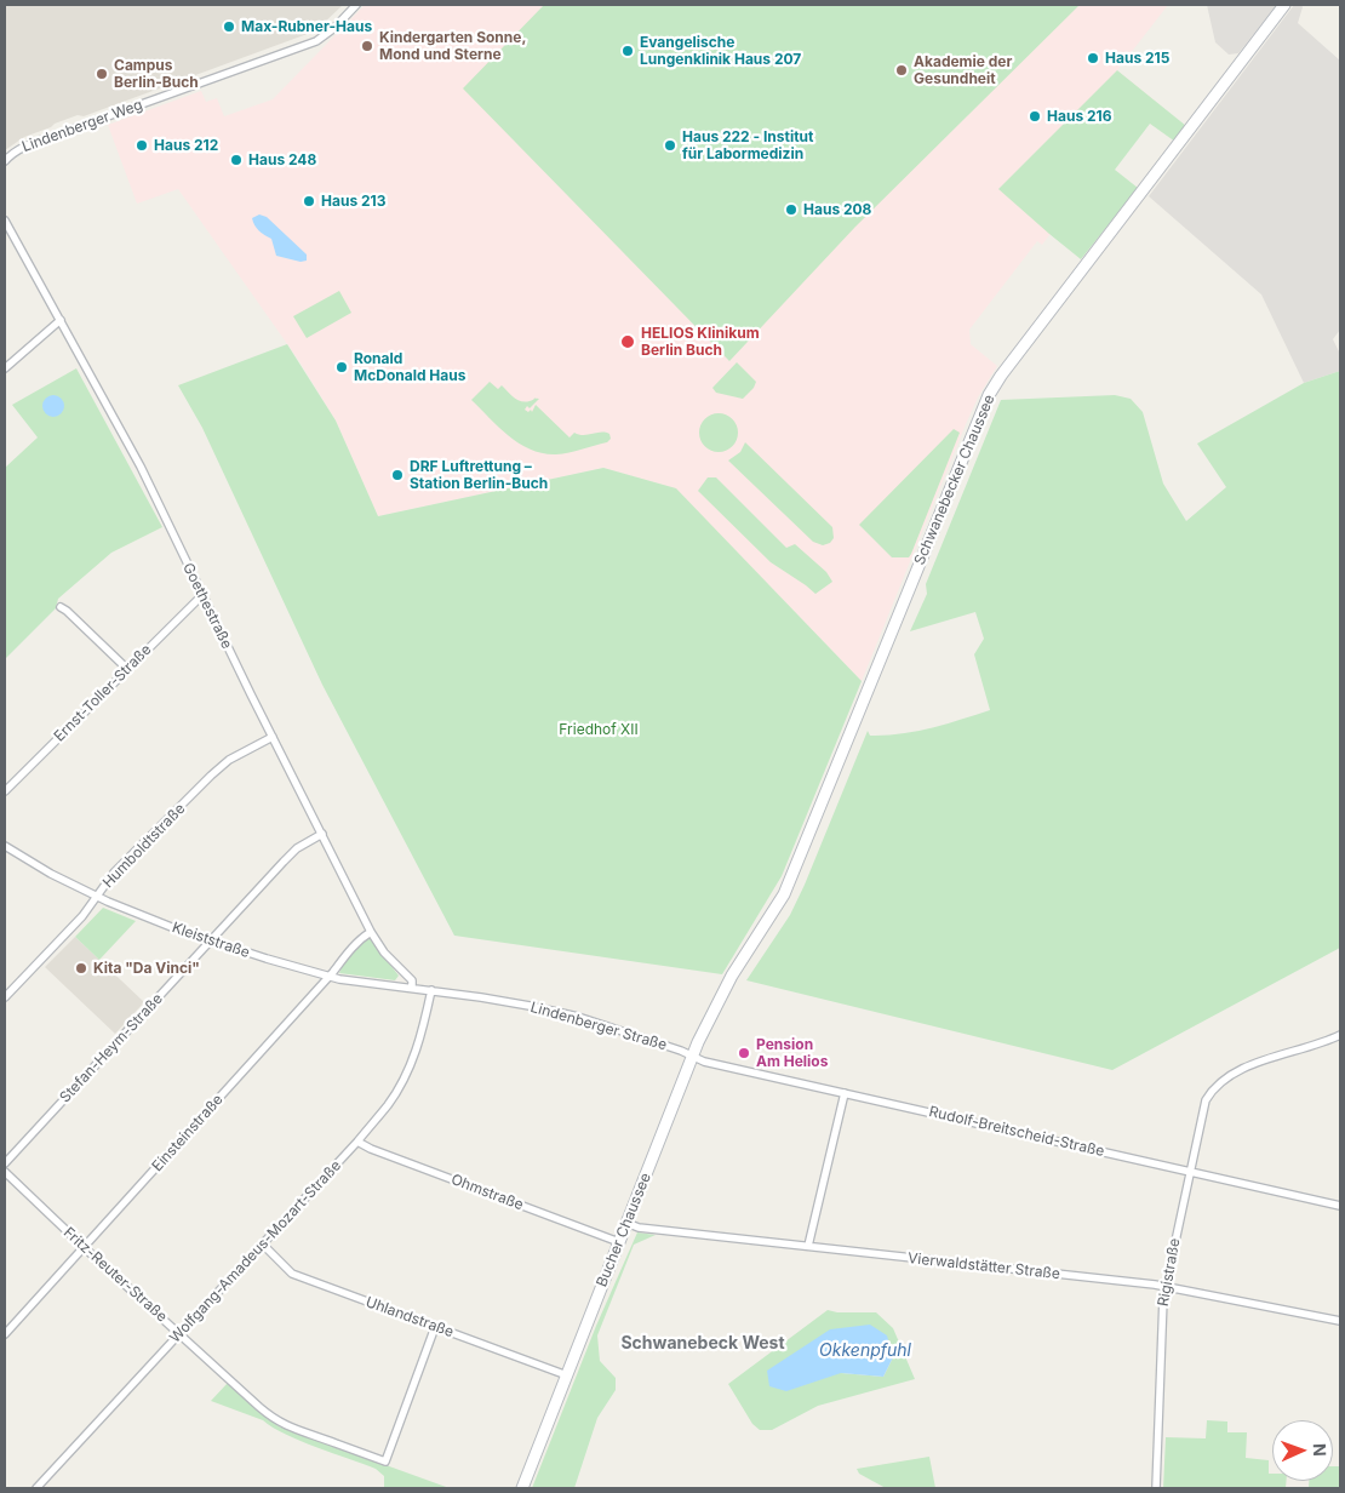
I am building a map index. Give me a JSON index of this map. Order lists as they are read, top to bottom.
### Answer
{
  "streets": {
    "main road": ["Schwanebecker Chaussee", "Bucher Chaussee"],
    "street": [
      "Lindenberger Weg",
      "Goethestraße",
      "Ernst-Toller-Straße",
      "Humboldtstraße",
      "Kleiststraße",
      "Lindenberger Straße",
      "Stefan-Heym-Straße",
      "Rudolf-Breitscheid-Straße",
      "Einsteinstraße",
      "Ohmstraße",
      "Wolfgang-Amadeus-Mozart-Straße",
      "Vierwaldstätter Straße",
      "Rigistraße",
      "Fritz-Reuter-Straße",
      "Uhlandstraße"
    ]
  },
  "crossings": [
    ["Schwanebecker Chaussee", "Bucher Chaussee"],
    ["Goethestraße", "Ernst-Toller-Straße"],
    ["Goethestraße", "Humboldtstraße"],
    ["Goethestraße", "Kleiststraße"],
    ["Goethestraße", "Stefan-Heym-Straße"],
    ["Goethestraße", "Einsteinstraße"],
    ["Humboldtstraße", "Kleiststraße"],
    ["Kleiststraße", "Lindenberger Straße"],
    ["Kleiststraße", "Stefan-Heym-Straße"],
    ["Kleiststraße", "Einsteinstraße"],
    ["Kleiststraße", "Wolfgang-Amadeus-Mozart-Straße"],
    ["Lindenberger Straße", "Rudolf-Breitscheid-Straße"],
    ["Lindenberger Straße", "Bucher Chaussee"],
    ["Lindenberger Straße", "Wolfgang-Amadeus-Mozart-Straße"],
    ["Rudolf-Breitscheid-Straße", "Bucher Chaussee"],
    ["Rudolf-Breitscheid-Straße", "Rigistraße"],
    ["Einsteinstraße", "Fritz-Reuter-Straße"],
    ["Ohmstraße", "Bucher Chaussee"],
    ["Ohmstraße", "Wolfgang-Amadeus-Mozart-Straße"],
    ["Bucher Chaussee", "Vierwaldstätter Straße"],
    ["Bucher Chaussee", "Uhlandstraße"],
    ["Wolfgang-Amadeus-Mozart-Straße", "Fritz-Reuter-Straße"],
    ["Wolfgang-Amadeus-Mozart-Straße", "Uhlandstraße"],
    ["Vierwaldstätter Straße", "Rigistraße"],
    ["Fritz-Reuter-Straße", "Uhlandstraße"]
  ],
  "districts": ["Schwanebeck West"],
  "water": ["Okkenpfuhl"],
  "parks": ["Friedhof XII"],
  "places": [
    "Max-Rubner-Haus",
    "Kindergarten Sonne, Mond und Sterne",
    "Evangelische Lungenklinik Haus 207",
    "Haus 215",
    "Akademie der Gesundheit",
    "Campus Berlin-Buch",
    "Haus 216",
    "Haus 212",
    "Haus 222 - Institut für Labormedizin",
    "Haus 248",
    "Haus 213",
    "Haus 208",
    "HELIOS Klinikum Berlin Buch",
    "Ronald McDonald Haus",
    "DRF Luftrettung – Station Berlin-Buch",
    "Kita \"Da Vinci\"",
    "Pension Am Helios"
  ],
  "north": "right"
}
